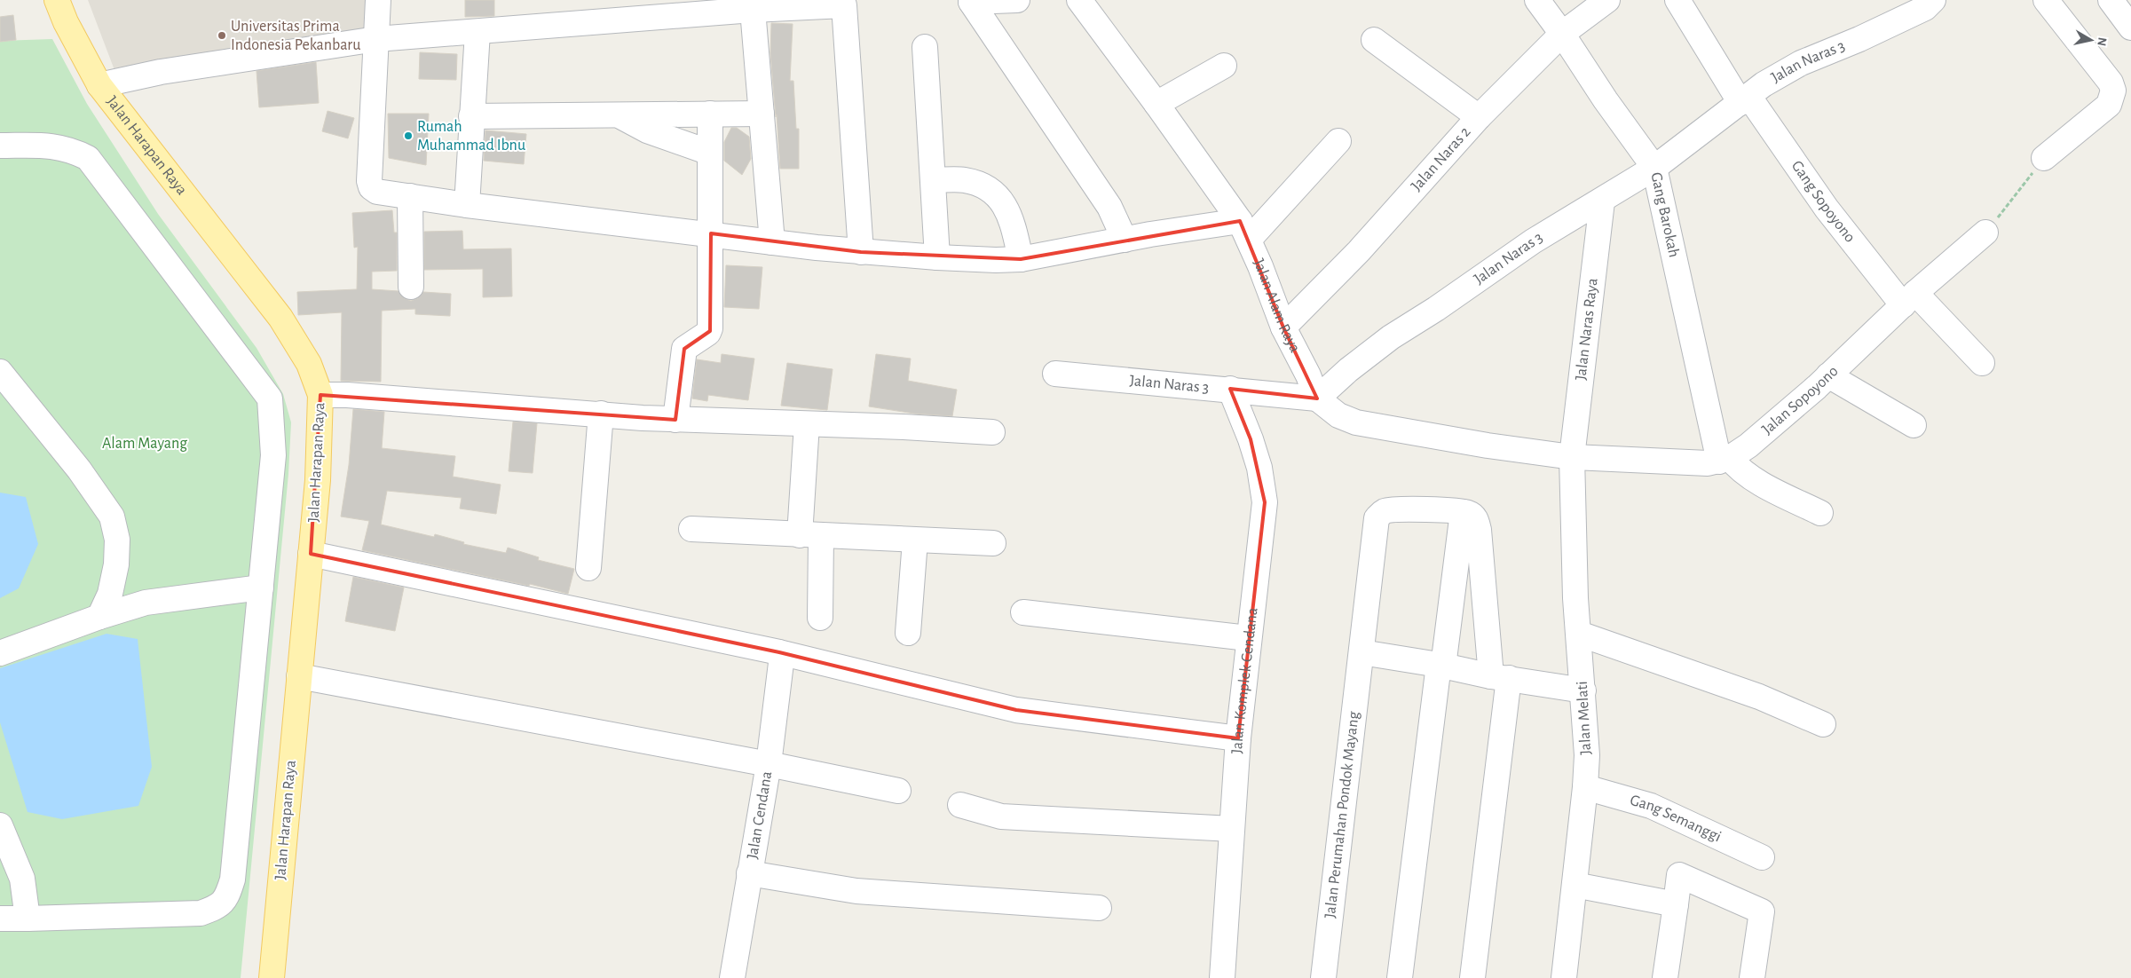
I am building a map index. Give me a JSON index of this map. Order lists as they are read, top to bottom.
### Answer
{
  "streets": {
    "main road": ["Jalan Harapan Raya"],
    "street": [
      "Jalan Naras 3",
      "Jalan Naras 2",
      "Gang Sopoyono",
      "Gang Barokah",
      "Jalan Alam Raya",
      "Jalan Naras Raya",
      "Jalan Sopoyono",
      "Jalan Komplek Cendana",
      "Jalan Melati",
      "Jalan Cendana",
      "Jalan Perumahan Pondok Mayang",
      "Gang Semanggi"
    ]
  },
  "crossings": [
    ["Jalan Naras 3", "Gang Sopoyono"],
    ["Jalan Naras 3", "Gang Barokah"],
    ["Jalan Naras 3", "Jalan Alam Raya"],
    ["Jalan Naras 3", "Jalan Naras Raya"],
    ["Jalan Naras 3", "Jalan Komplek Cendana"],
    ["Jalan Naras 2", "Gang Barokah"],
    ["Jalan Naras 2", "Jalan Alam Raya"],
    ["Gang Sopoyono", "Jalan Sopoyono"],
    ["Gang Barokah", "Jalan Sopoyono"],
    ["Jalan Alam Raya", "Jalan Naras Raya"],
    ["Jalan Alam Raya", "Jalan Melati"],
    ["Jalan Naras Raya", "Jalan Melati"],
    ["Jalan Melati", "Gang Semanggi"]
  ],
  "parks": ["Alam Mayang"],
  "places": ["Universitas Prima Indonesia Pekanbaru", "Rumah Muhammad Ibnu"],
  "north": "right"
}
